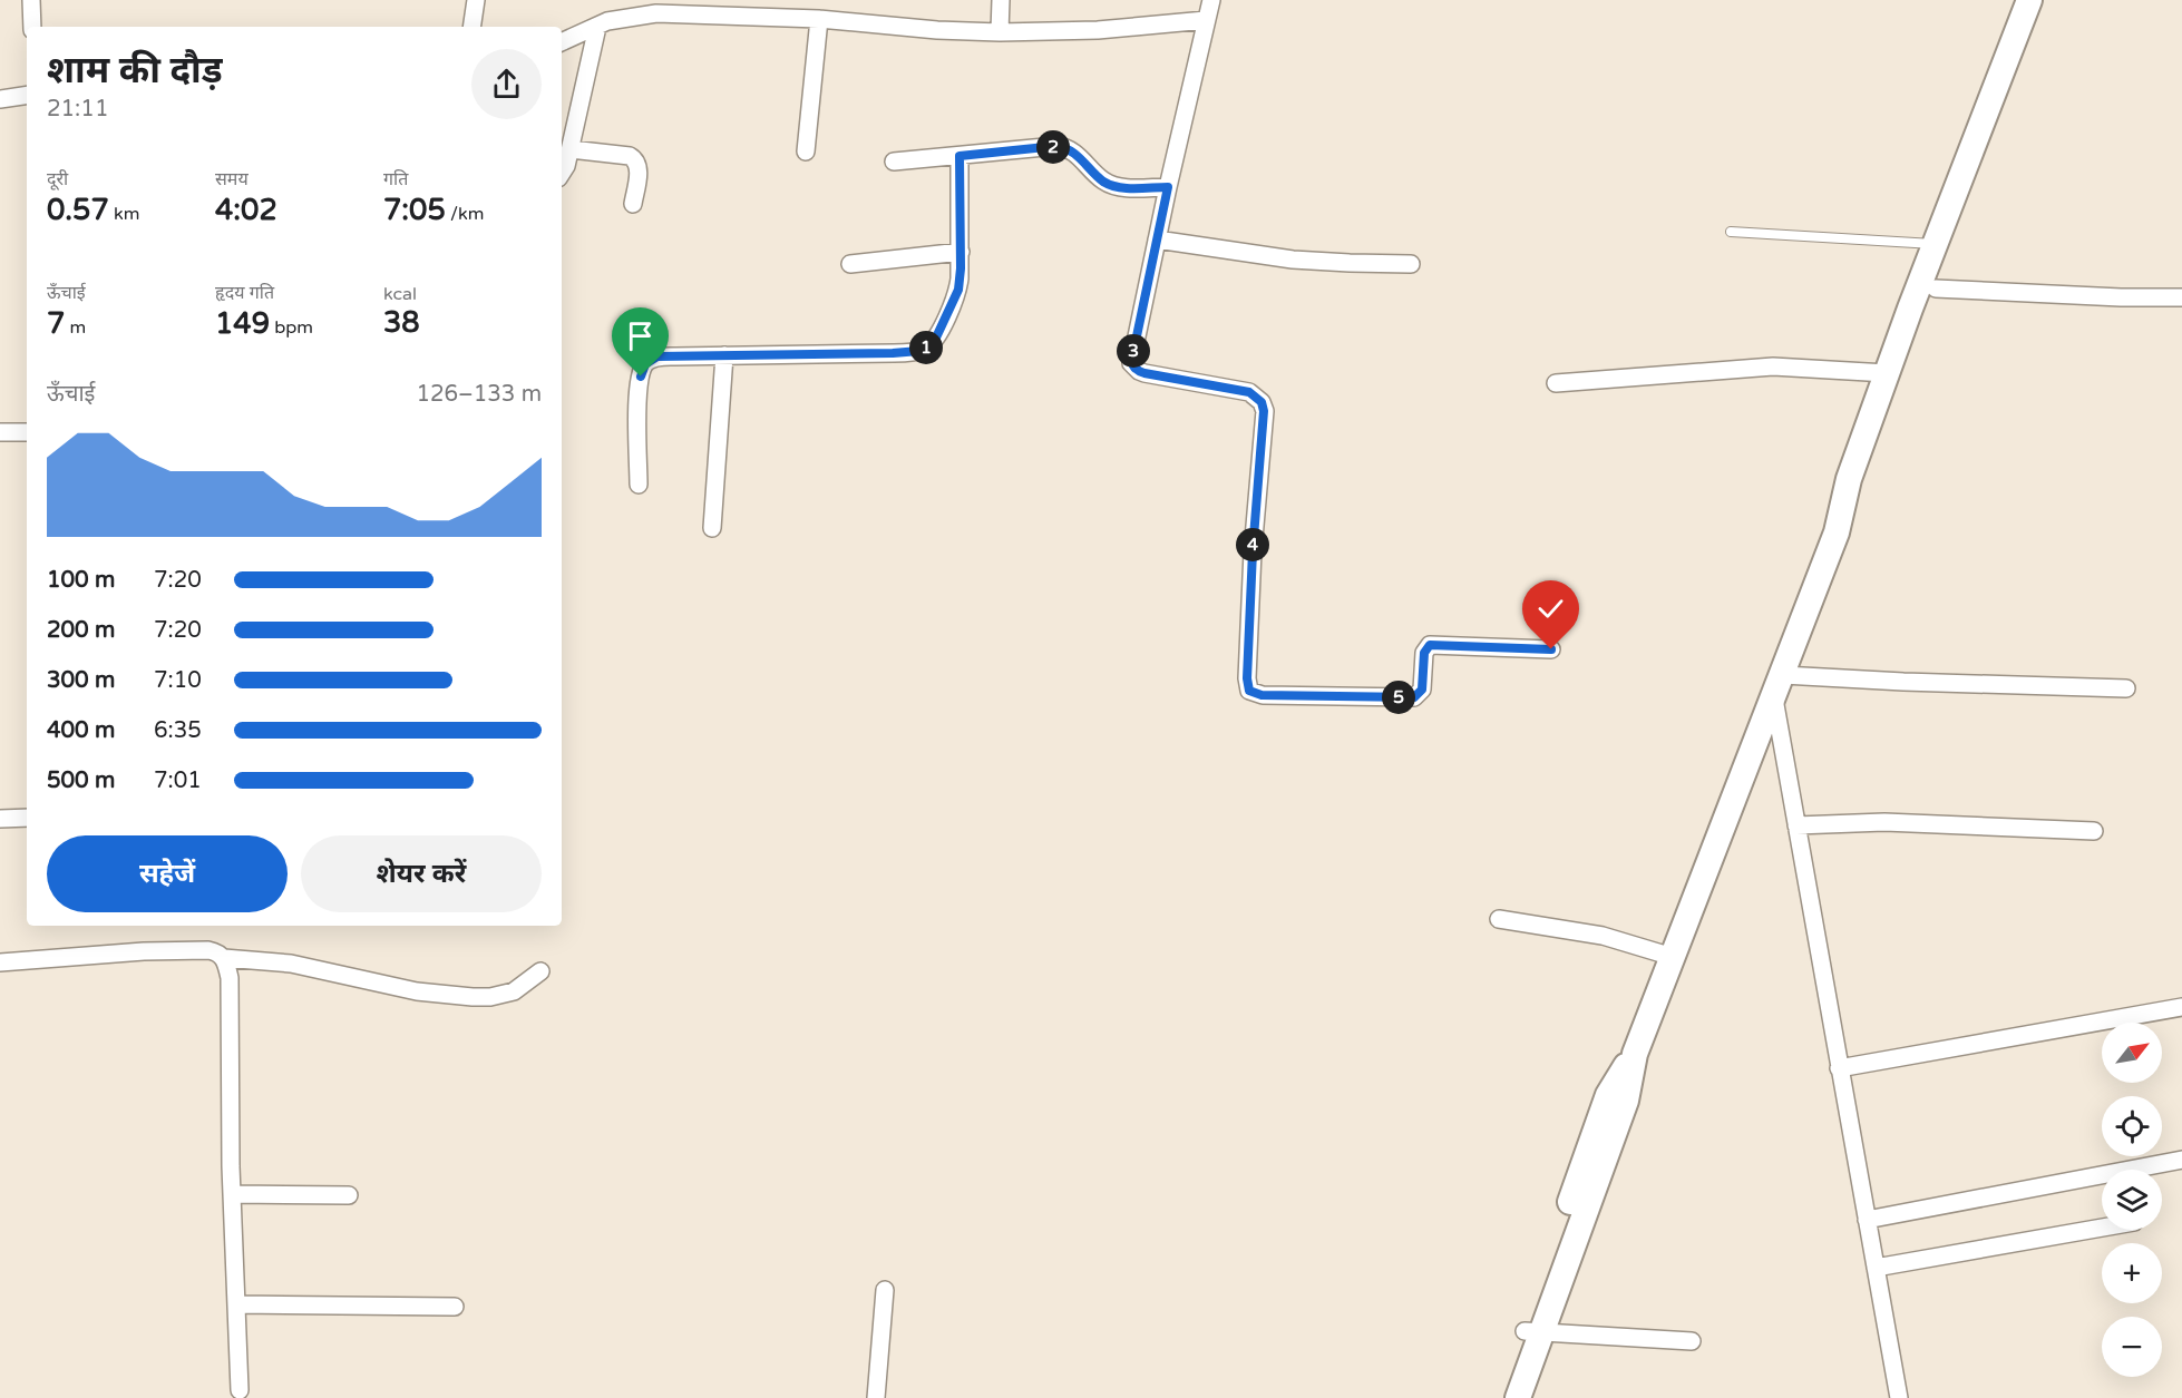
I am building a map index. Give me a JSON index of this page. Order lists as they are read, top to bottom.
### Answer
{
  "north": "top right",
  "page": {
    "heading": ["शाम की दौड़", "21:11"],
    "pins": [
      "2",
      "1",
      "3",
      "4",
      "5"
    ],
    "stats": [
      ["दूरी", "0.57 km"],
      ["समय", "4:02"],
      ["गति", "7:05 /km"],
      ["ऊँचाई", "7 m"],
      ["हृदय गति", "149 bpm"],
      ["kcal", "38"]
    ],
    "chart": ["ऊँचाई", "126–133 m"],
    "list": [
      {
        "name": "100 m",
        "note": "7:20"
      },
      {
        "name": "200 m",
        "note": "7:20"
      },
      {
        "name": "300 m",
        "note": "7:10"
      },
      {
        "name": "400 m",
        "note": "6:35"
      },
      {
        "name": "500 m",
        "note": "7:01"
      }
    ],
    "buttons": ["सहेजें", "शेयर करें"],
    "map_buttons": ["+", "−"]
  }
}
